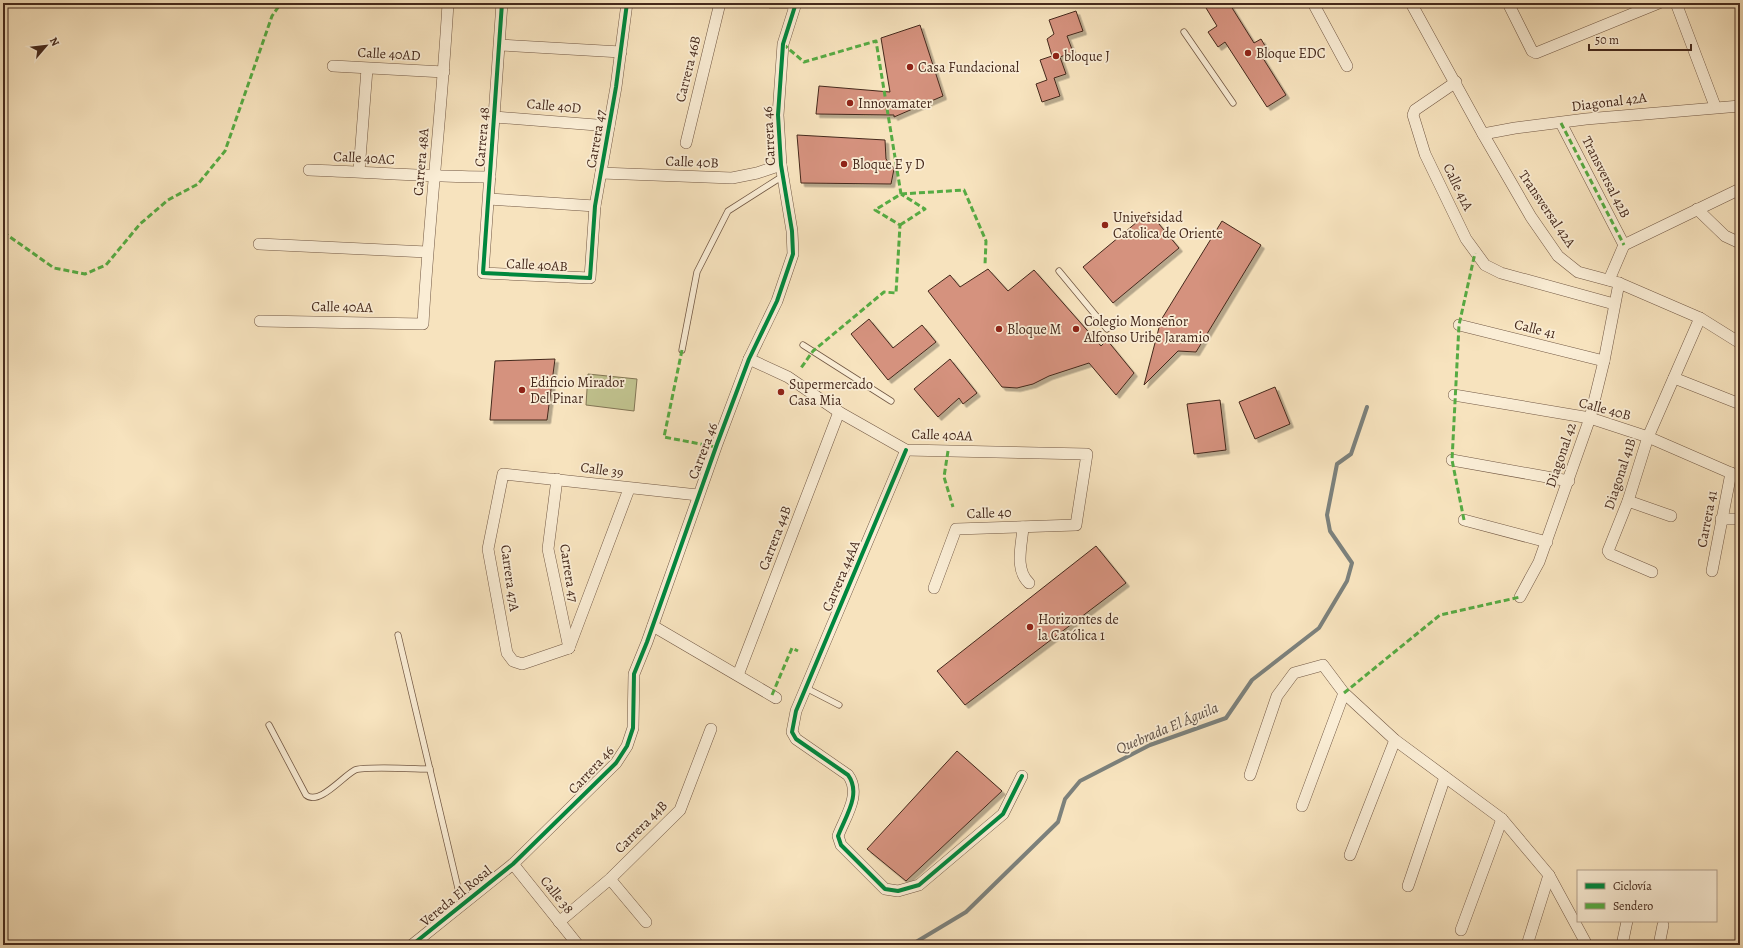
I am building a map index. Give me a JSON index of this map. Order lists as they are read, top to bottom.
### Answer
{
  "streets": {
    "street": [
      "Calle 40AD",
      "Carrera 46B",
      "Diagonal 42A",
      "Calle 40D",
      "Carrera 46",
      "Carrera 48",
      "Carrera 47",
      "Calle 40AC",
      "Carrera 48A",
      "Calle 40B",
      "Transversal 42B",
      "Calle 41A",
      "Transversal 42A",
      "Calle 40AB",
      "Calle 40AA",
      "Calle 41",
      "Diagonal 42",
      "Calle 39",
      "Diagonal 41B",
      "Calle 40",
      "Carrera 41",
      "Carrera 44B",
      "Carrera 44AA",
      "Carrera 47A",
      "Calle 38",
      "Vereda El Rosal"
    ]
  },
  "crossings": [
    ["Calle 40AD", "Carrera 48A"],
    ["Diagonal 42A", "Transversal 42B"],
    ["Diagonal 42A", "Transversal 42A"],
    ["Calle 40D", "Carrera 48"],
    ["Calle 40D", "Carrera 47"],
    ["Carrera 46", "Calle 40B"],
    ["Carrera 46", "Calle 40AA"],
    ["Carrera 46", "Calle 39"],
    ["Carrera 46", "Calle 38"],
    ["Carrera 46", "Vereda El Rosal"],
    ["Carrera 48", "Calle 40AC"],
    ["Carrera 48", "Calle 40AB"],
    ["Carrera 47", "Calle 40B"],
    ["Carrera 47", "Calle 40AB"],
    ["Carrera 47", "Calle 39"],
    ["Carrera 47", "Carrera 47A"],
    ["Calle 40AC", "Carrera 48A"],
    ["Carrera 48A", "Calle 40AA"],
    ["Calle 40B", "Diagonal 42"],
    ["Calle 40B", "Diagonal 41B"],
    ["Calle 40B", "Carrera 41"],
    ["Transversal 42B", "Diagonal 42"],
    ["Calle 41A", "Transversal 42A"],
    ["Calle 41A", "Diagonal 42"],
    ["Transversal 42A", "Diagonal 42"],
    ["Transversal 42A", "Diagonal 41B"],
    ["Calle 40AA", "Calle 40"],
    ["Calle 40AA", "Carrera 44B"],
    ["Calle 40AA", "Carrera 44AA"],
    ["Calle 41", "Diagonal 42"],
    ["Calle 39", "Carrera 47A"],
    ["Carrera 44B", "Calle 38"],
    ["Calle 38", "Vereda El Rosal"]
  ],
  "water": ["Quebrada El Águila"],
  "places": [
    "Bloque EDC",
    "bloque J",
    "Casa Fundacional",
    "Innovamater",
    "Bloque E y D",
    "Universidad Catolica de Oriente",
    "Bloque M",
    "Colegio Monseñor Alfonso Uribe Jaramio",
    "Edificio Mirador Del Pinar",
    "Supermercado Casa Mia",
    "Horizontes de la Católica 1"
  ],
  "legend": ["Ciclovía", "Sendero"],
  "scale_bar": "50 m",
  "north": "top right"
}
